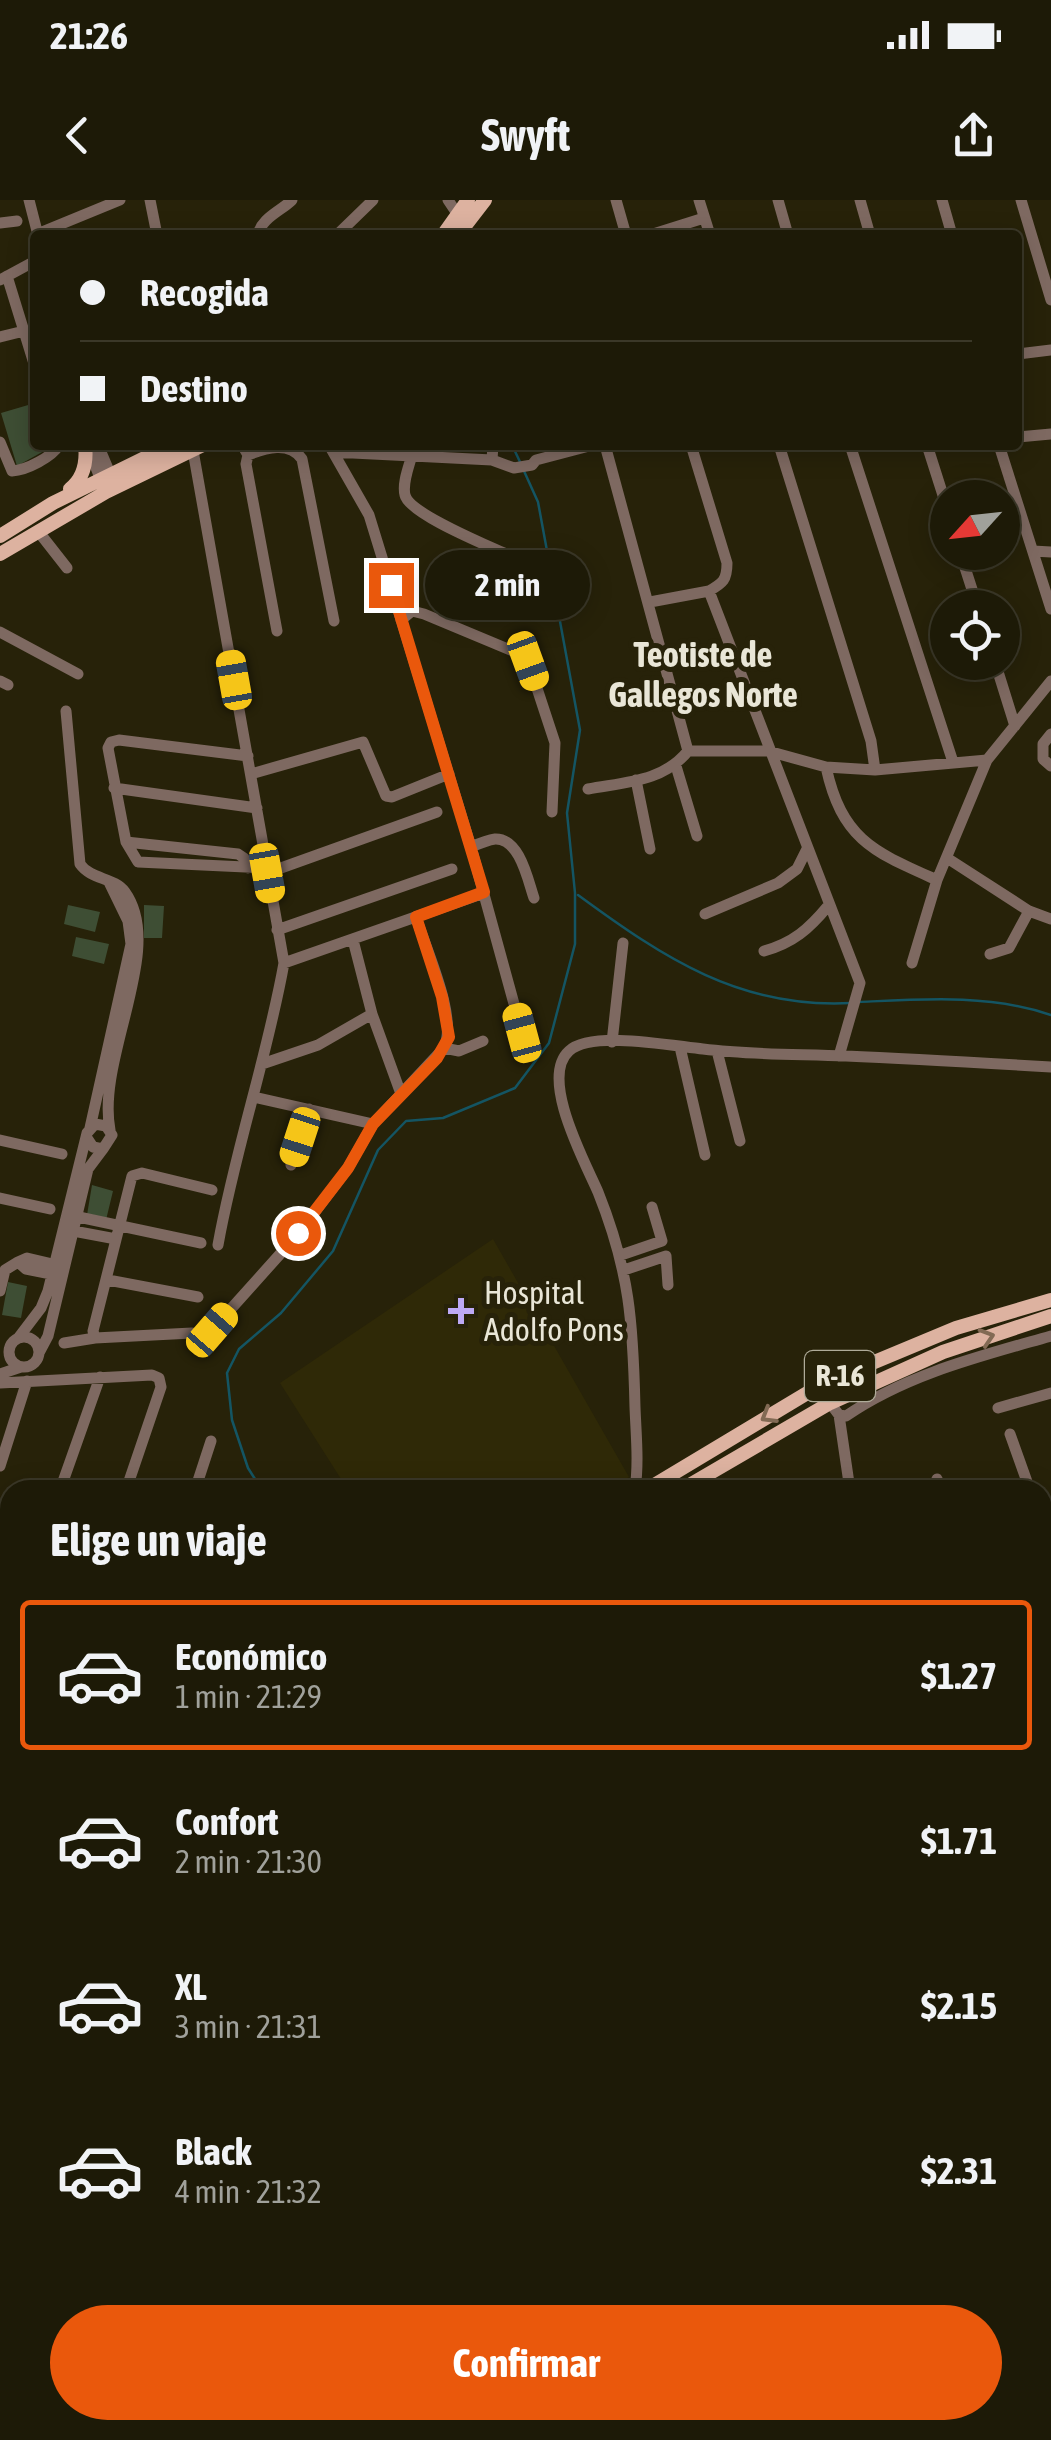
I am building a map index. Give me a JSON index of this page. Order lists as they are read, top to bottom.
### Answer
{
  "streets": {
    "main road": ["R-16"]
  },
  "districts": ["Teotiste de Gallegos Norte"],
  "places": {
    "health": ["Hospital Adolfo Pons"]
  },
  "north": "bottom left",
  "page": {
    "status": "21:26",
    "header": "Swyft",
    "banner": ["Recogida", "Destino"],
    "bubble": "2 min",
    "heading": "Elige un viaje",
    "list": [
      {
        "name": "Económico",
        "note": "1 min · 21:29",
        "value": "$1.27"
      },
      {
        "name": "Confort",
        "note": "2 min · 21:30",
        "value": "$1.71"
      },
      {
        "name": "XL",
        "note": "3 min · 21:31",
        "value": "$2.15"
      },
      {
        "name": "Black",
        "note": "4 min · 21:32",
        "value": "$2.31"
      }
    ],
    "buttons": "Confirmar"
  }
}
